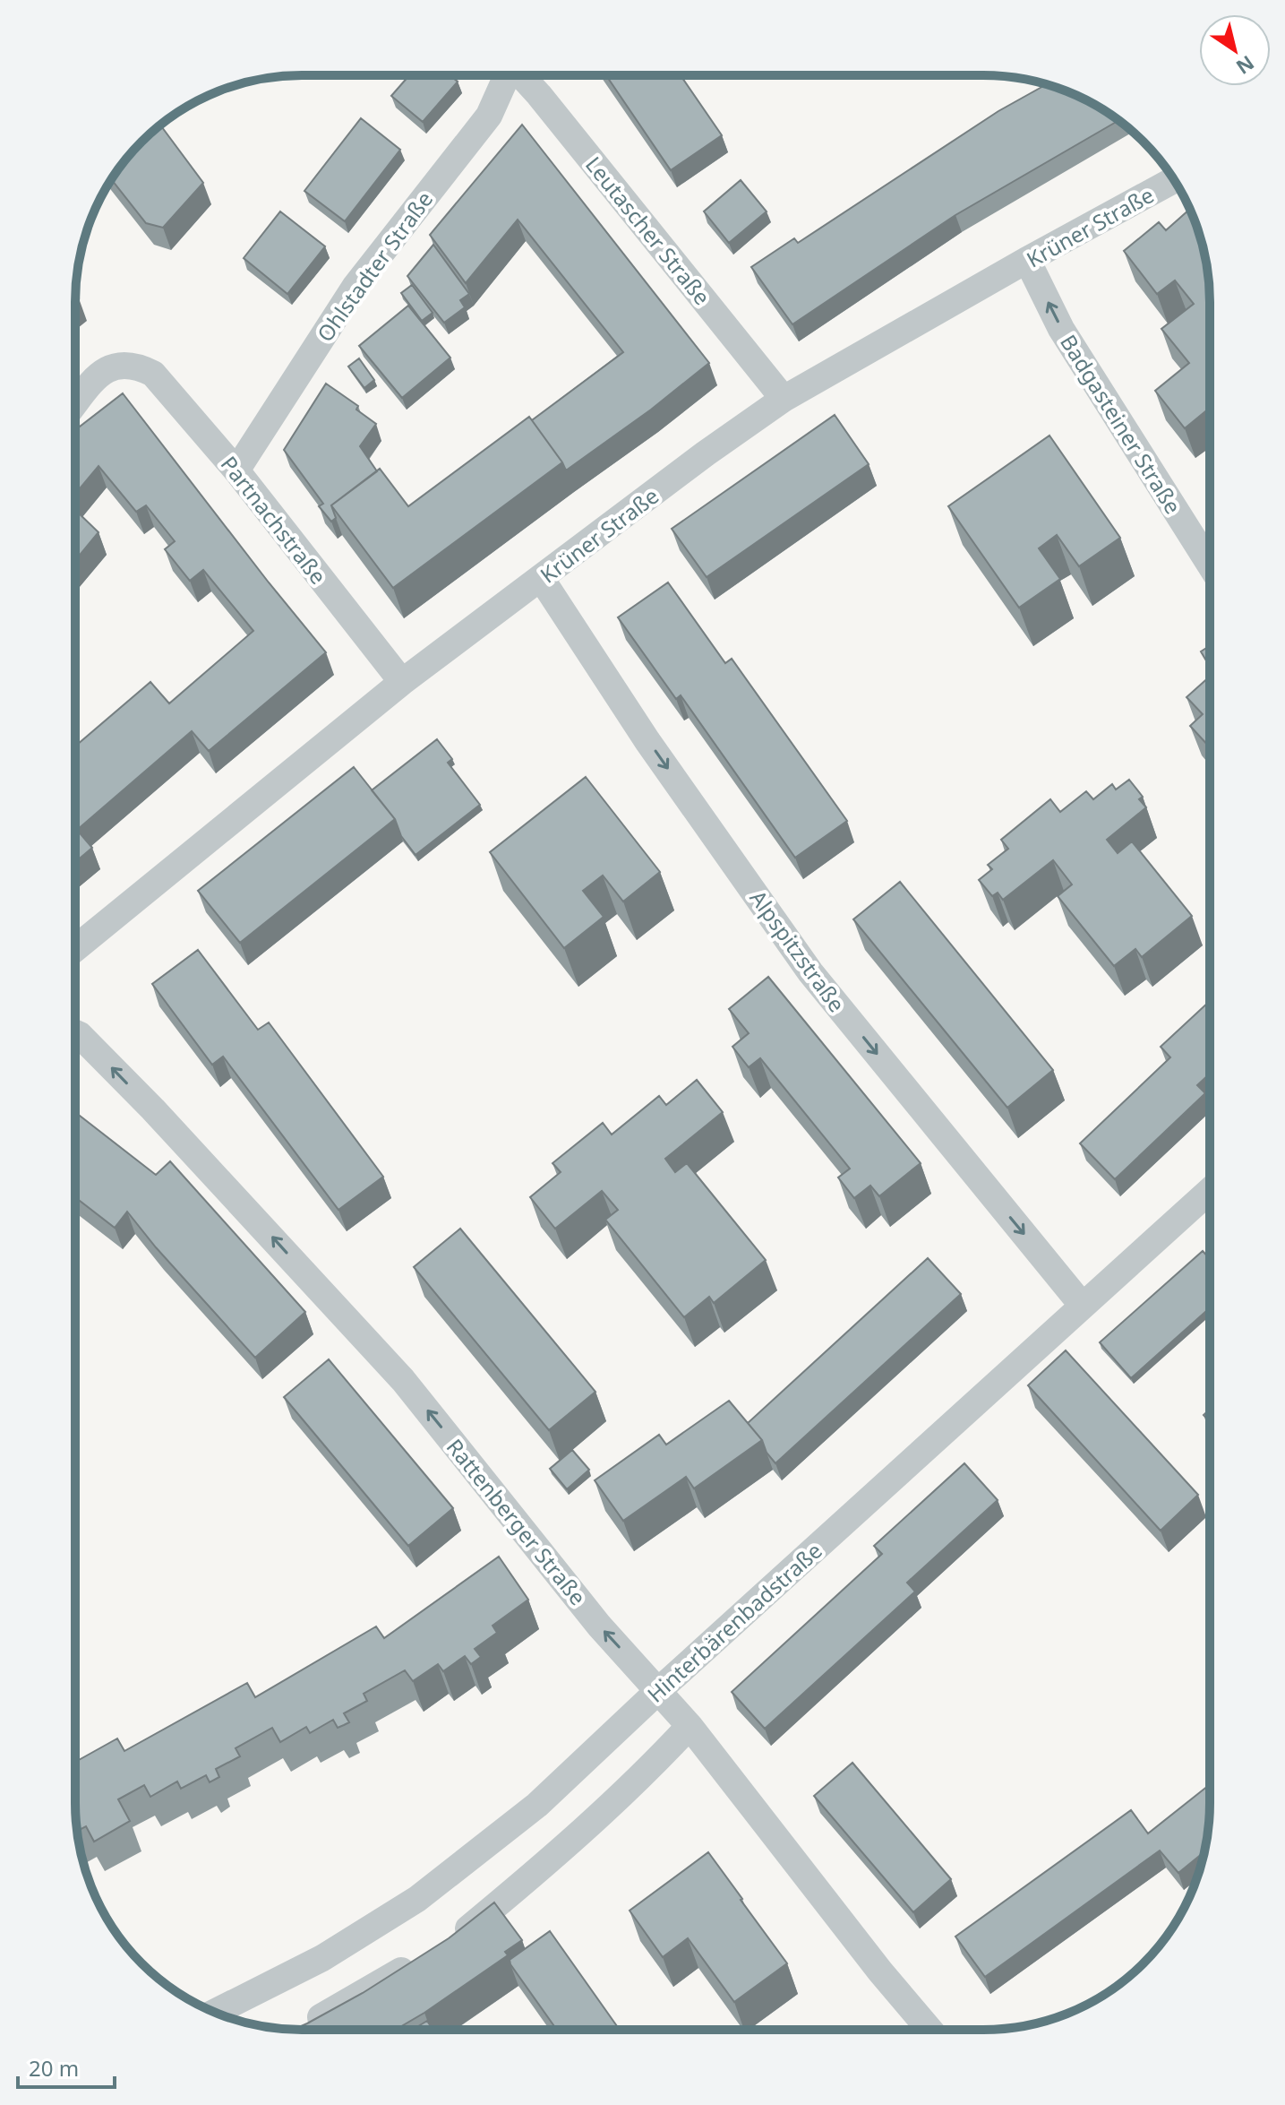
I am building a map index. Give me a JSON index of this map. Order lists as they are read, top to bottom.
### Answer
{
  "streets": {
    "street": [
      "Krüner Straße",
      "Leutascher Straße",
      "Ohlstadter Straße",
      "Badgasteiner Straße",
      "Partnachstraße",
      "Alpspitzstraße",
      "Rattenberger Straße",
      "Hinterbärenbadstraße"
    ]
  },
  "crossings": [
    ["Krüner Straße", "Leutascher Straße"],
    ["Krüner Straße", "Badgasteiner Straße"],
    ["Krüner Straße", "Partnachstraße"],
    ["Krüner Straße", "Alpspitzstraße"],
    ["Ohlstadter Straße", "Partnachstraße"],
    ["Alpspitzstraße", "Hinterbärenbadstraße"],
    ["Rattenberger Straße", "Hinterbärenbadstraße"]
  ],
  "one_way": ["Badgasteiner Straße", "Alpspitzstraße", "Rattenberger Straße"],
  "scale_bar": "20 m",
  "north": "bottom right"
}
